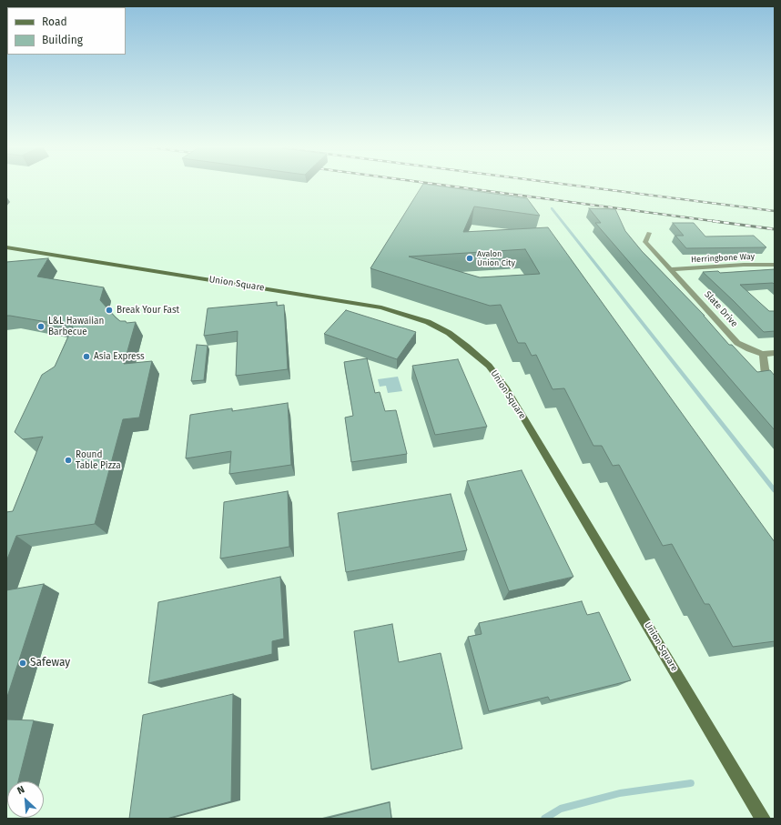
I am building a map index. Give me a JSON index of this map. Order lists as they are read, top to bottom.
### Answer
{
  "streets": {
    "street": ["Herringbone Way", "Union Square", "Slate Drive"]
  },
  "crossings": [
    ["Herringbone Way", "Slate Drive"]
  ],
  "places": [
    "Avalon Union City",
    "Break Your Fast",
    "L&L Hawaiian Barbecue",
    "Asia Express",
    "Round Table Pizza",
    "Safeway"
  ],
  "legend": ["Road", "Building"],
  "north": "top left"
}
